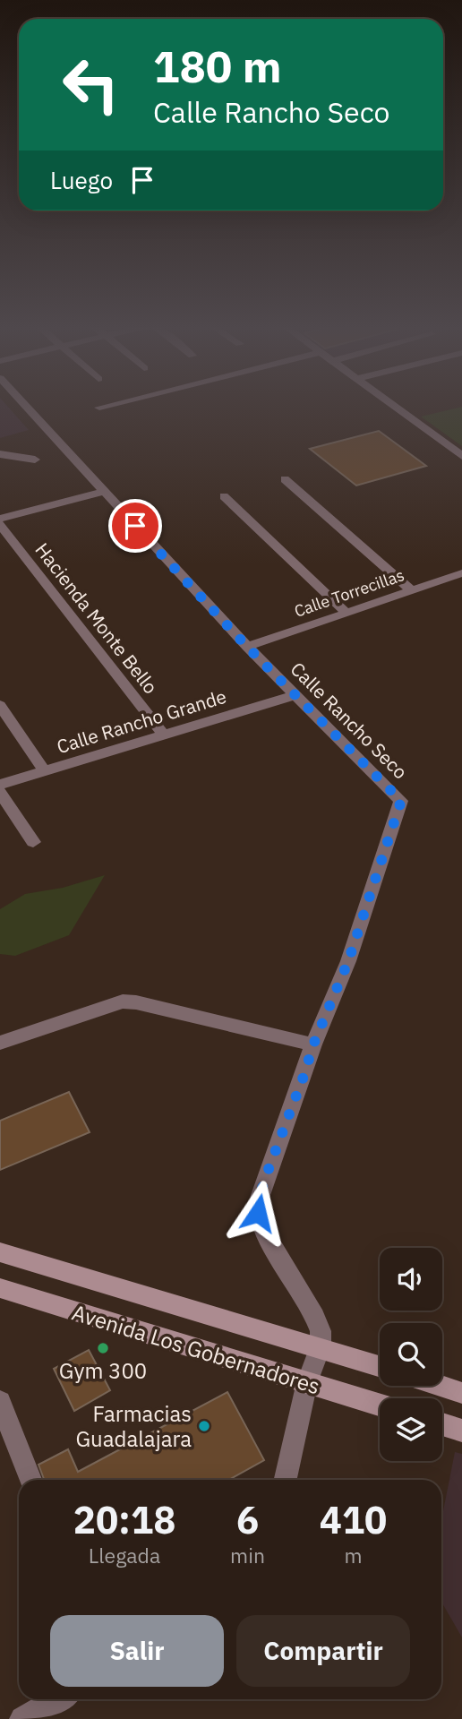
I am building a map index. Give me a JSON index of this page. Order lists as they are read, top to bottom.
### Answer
{
  "streets": {
    "street": [
      "Calle Torrecillas",
      "Hacienda Monte Bello",
      "Calle Rancho Seco",
      "Calle Rancho Grande",
      "Avenida Los Gobernadores"
    ]
  },
  "crossings": [
    ["Calle Torrecillas", "Calle Rancho Seco"],
    ["Hacienda Monte Bello", "Calle Rancho Grande"],
    ["Calle Rancho Seco", "Calle Rancho Grande"],
    ["Calle Rancho Seco", "Avenida Los Gobernadores"]
  ],
  "places": ["Gym 300", "Farmacias Guadalajara"],
  "page": {
    "turn": ["180 m", "Calle Rancho Seco"],
    "then": "Luego",
    "eta": [
      "20:18",
      "Llegada",
      "6",
      "min",
      "410",
      "m"
    ],
    "buttons": ["Salir", "Compartir"]
  }
}
